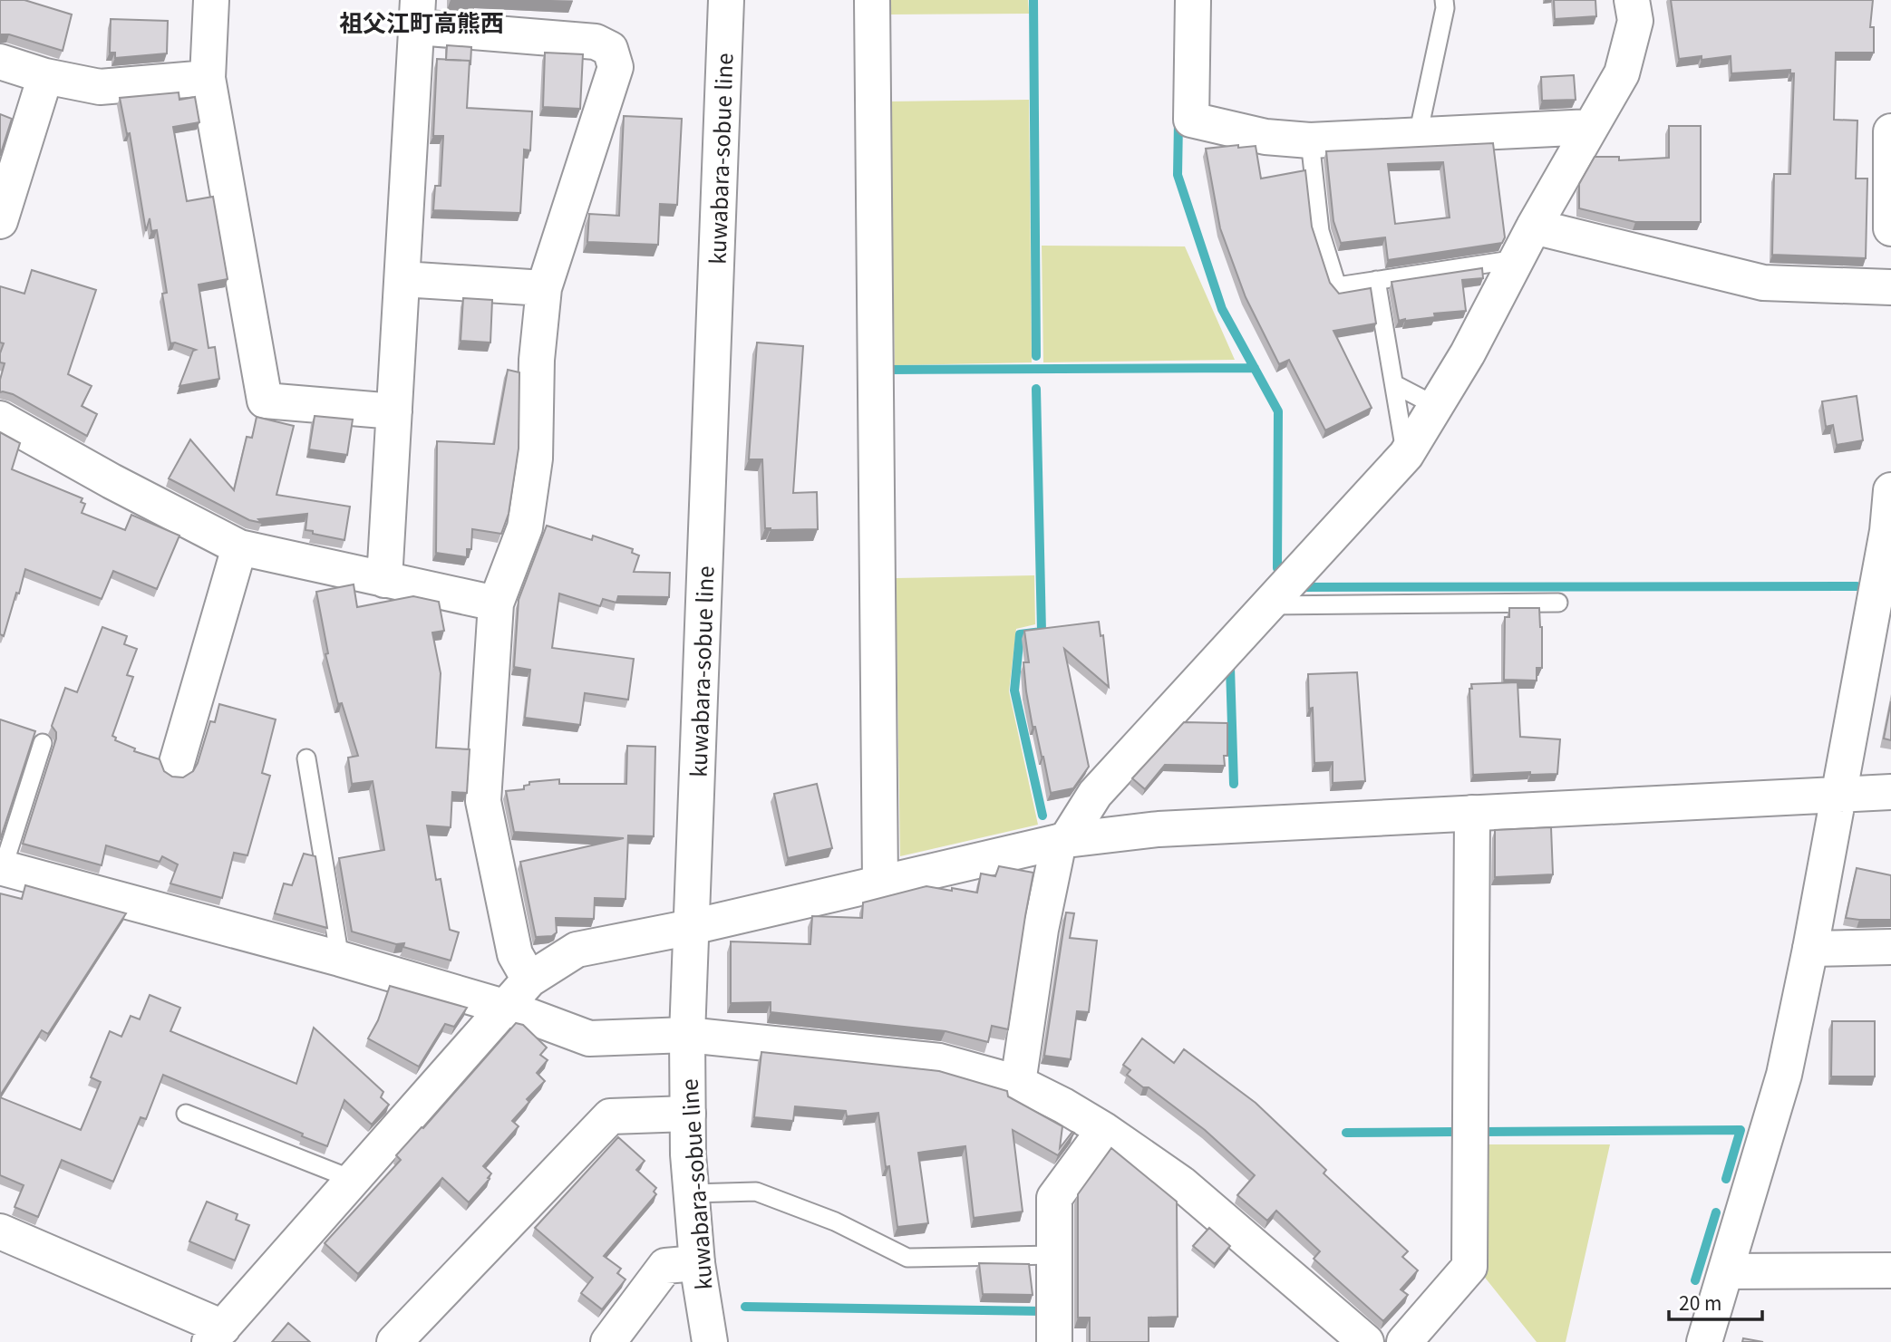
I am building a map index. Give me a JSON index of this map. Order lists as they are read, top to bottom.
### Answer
{
  "streets": {
    "street": ["kuwabara-sobue line"]
  },
  "districts": ["祖父江町高熊西"],
  "scale_bar": "20 m"
}
